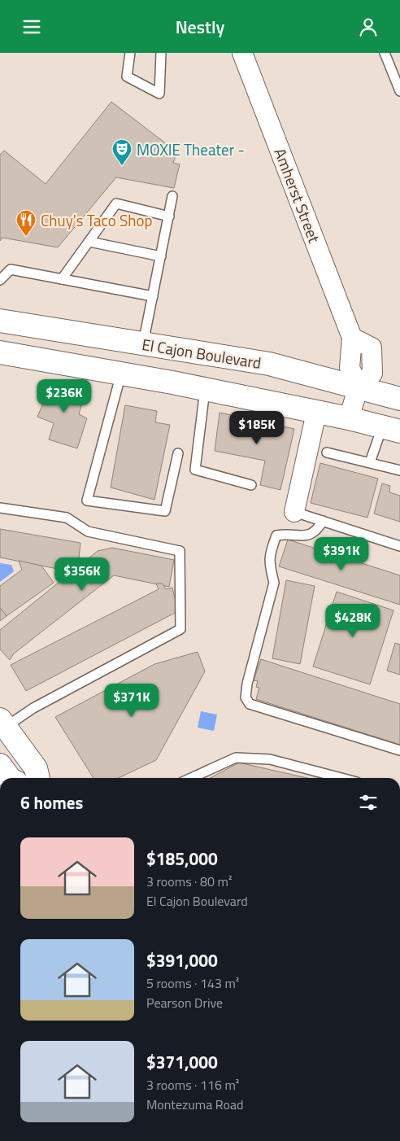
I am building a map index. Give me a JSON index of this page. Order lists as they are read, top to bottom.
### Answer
{
  "streets": {
    "main road": ["El Cajon Boulevard"],
    "street": ["Amherst Street"]
  },
  "crossings": [
    ["Amherst Street", "El Cajon Boulevard"]
  ],
  "places": {
    "theatre": ["MOXIE Theater -"],
    "restaurant": ["Chuy's Taco Shop"]
  },
  "page": {
    "header": "Nestly",
    "price": [
      "$236K",
      "$185K",
      "$391K",
      "$356K",
      "$428K",
      "$371K"
    ],
    "heading": "6 homes",
    "list": [
      {
        "name": "$185,000",
        "note": "3 rooms · 80 m² · El Cajon Boulevard"
      },
      {
        "name": "$391,000",
        "note": "5 rooms · 143 m² · Pearson Drive"
      },
      {
        "name": "$371,000",
        "note": "3 rooms · 116 m² · Montezuma Road"
      }
    ]
  }
}
